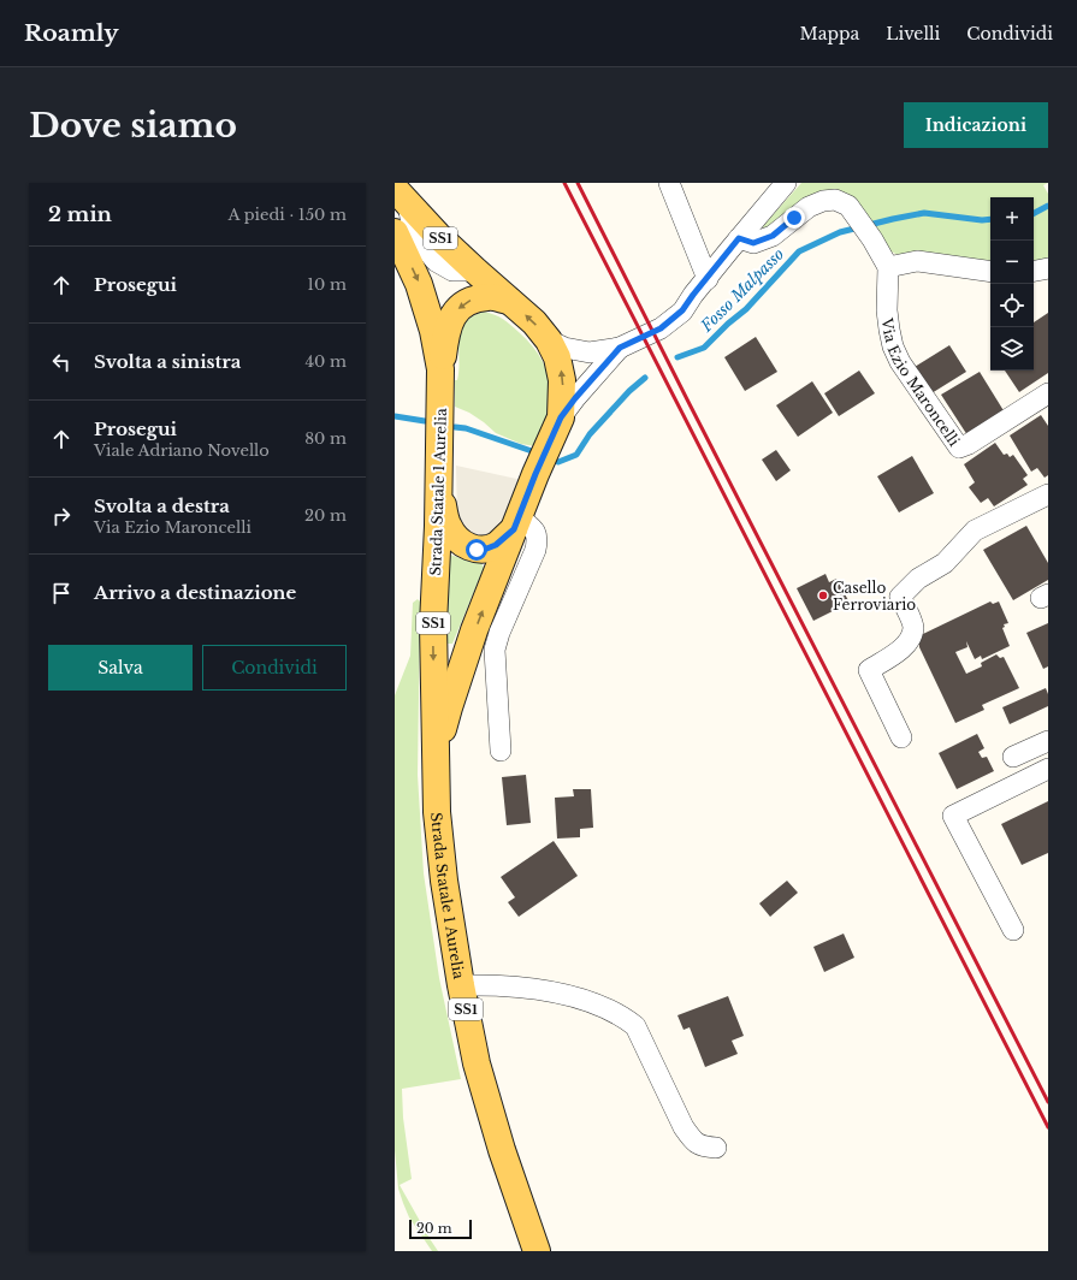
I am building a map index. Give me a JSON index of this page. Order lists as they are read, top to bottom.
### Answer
{
  "streets": {
    "main road": ["SS1", "Strada Statale 1 Aurelia"],
    "street": ["Via Ezio Maroncelli"]
  },
  "water": ["Fosso Malpasso"],
  "places": ["Casello Ferroviario"],
  "scale_bar": "20 m",
  "page": {
    "header": "Roamly",
    "nav": ["Mappa", "Livelli", "Condividi"],
    "buttons": [
      "Indicazioni",
      ["Salva", "Condividi"]
    ],
    "title": "Dove siamo",
    "heading": ["2 min", "A piedi · 150 m"],
    "map_buttons": ["+", "−"],
    "list": [
      ["Prosegui", "10 m"],
      ["Svolta a sinistra", "40 m"],
      ["Prosegui", "Viale Adriano Novello", "80 m"],
      ["Svolta a destra", "Via Ezio Maroncelli", "20 m"],
      "Arrivo a destinazione"
    ],
    "scale": "20 m"
  }
}
